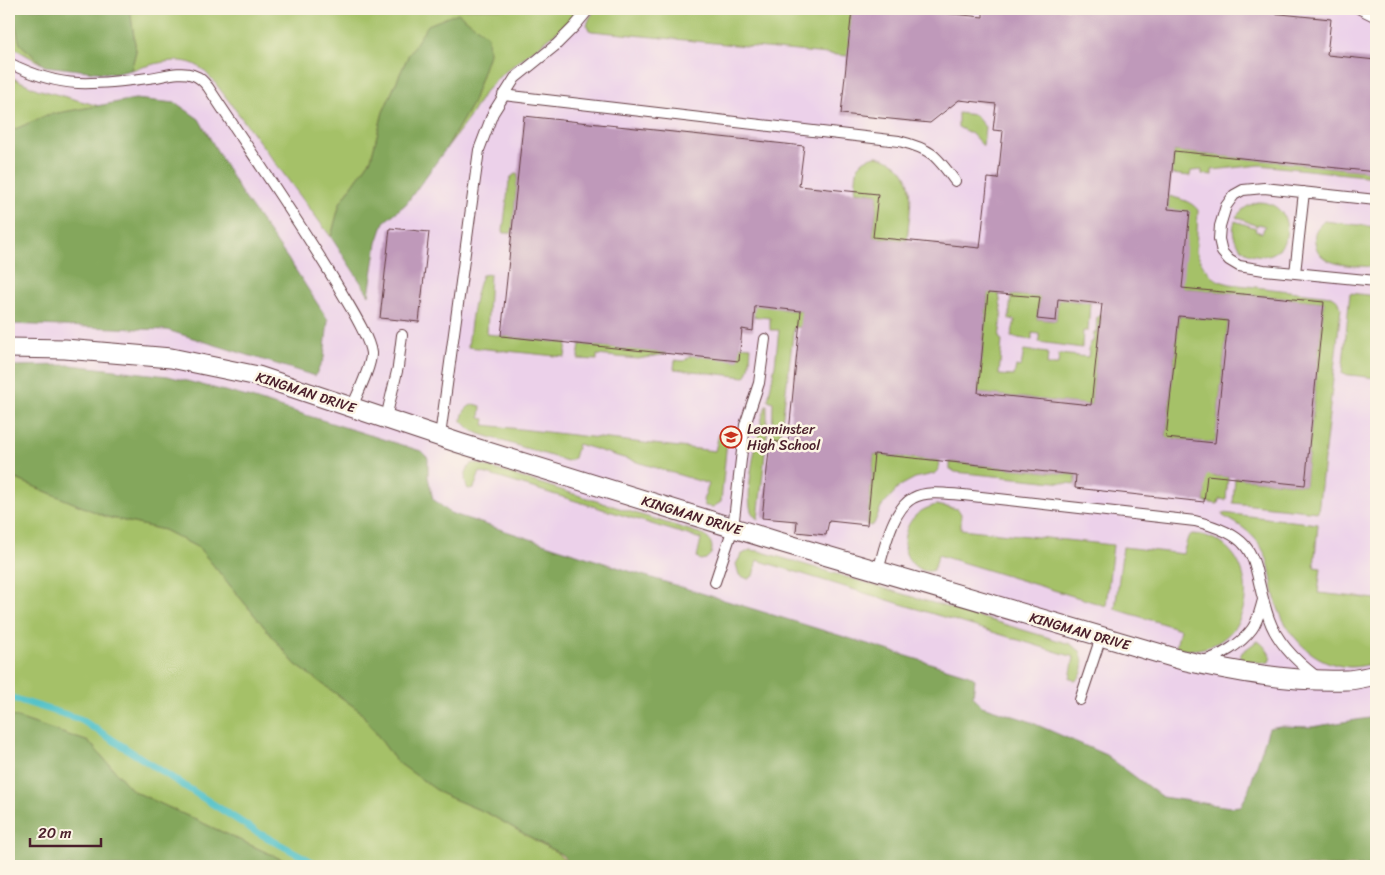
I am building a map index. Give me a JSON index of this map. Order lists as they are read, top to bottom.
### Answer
{
  "streets": {
    "street": ["KINGMAN DRIVE"]
  },
  "places": {
    "school or university": ["Leominster High School"]
  },
  "scale_bar": "20 m"
}
